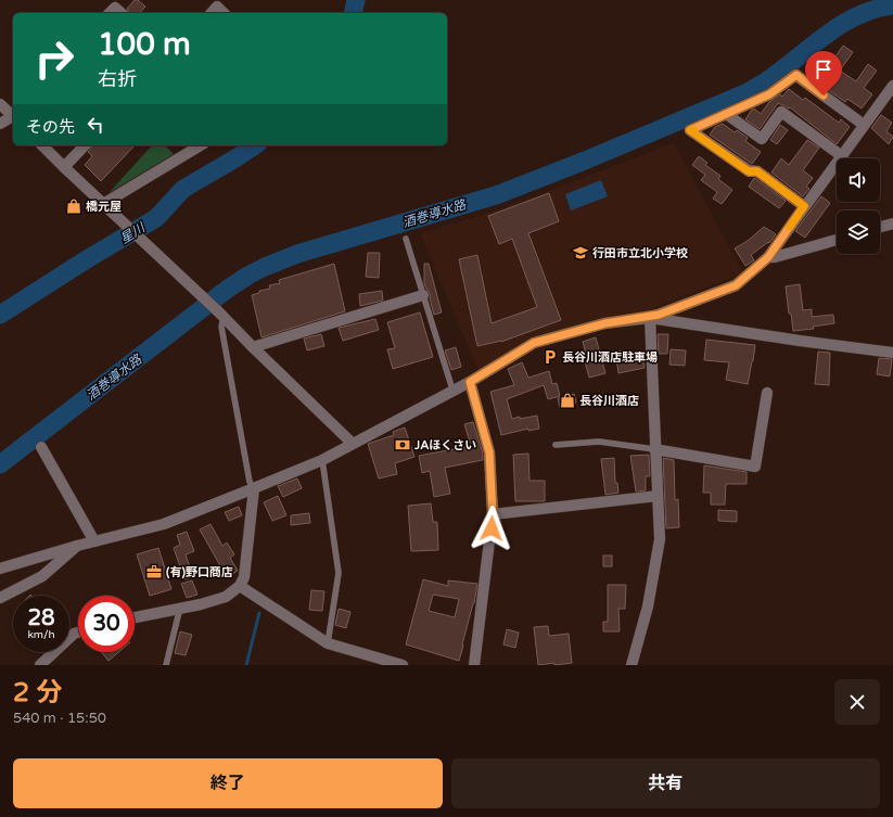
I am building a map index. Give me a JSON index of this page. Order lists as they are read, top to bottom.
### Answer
{
  "water": ["酒巻導水路", "星川"],
  "places": {
    "shop": ["橋元屋", "長谷川酒店"],
    "school or university": ["行田市立北小学校"],
    "parking": ["長谷川酒店駐車場"],
    "bank": ["JAほくさい"],
    "office": ["(有)野口商店"]
  },
  "page": {
    "turn": ["100 m", "右折"],
    "then": "その先",
    "speed": "28 km/h",
    "limit": "30",
    "heading": ["2 分", "540 m · 15:50"],
    "buttons": ["終了", "共有"]
  }
}
